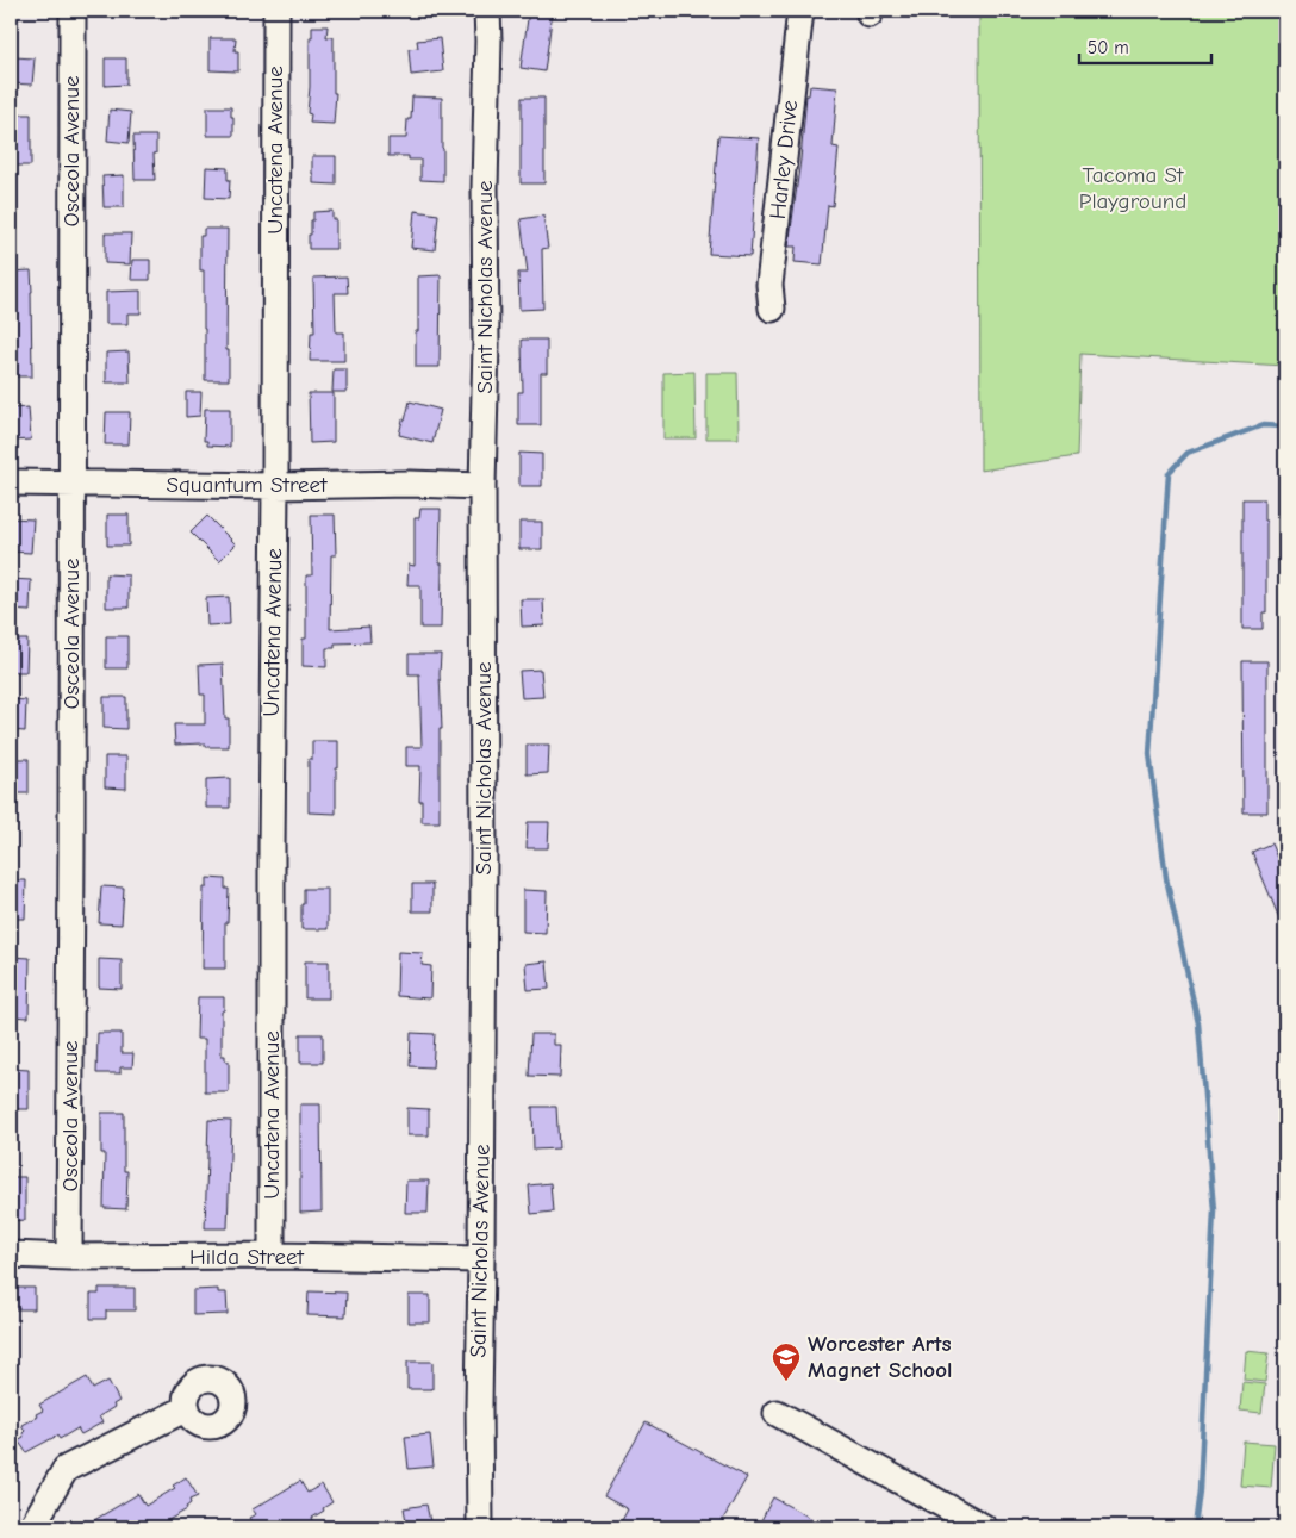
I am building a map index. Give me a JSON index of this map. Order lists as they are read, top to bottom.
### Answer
{
  "streets": {
    "street": [
      "Uncatena Avenue",
      "Osceola Avenue",
      "Harley Drive",
      "Saint Nicholas Avenue",
      "Squantum Street",
      "Hilda Street"
    ]
  },
  "crossings": [
    ["Uncatena Avenue", "Squantum Street"],
    ["Uncatena Avenue", "Hilda Street"],
    ["Osceola Avenue", "Squantum Street"],
    ["Osceola Avenue", "Hilda Street"],
    ["Saint Nicholas Avenue", "Squantum Street"],
    ["Saint Nicholas Avenue", "Hilda Street"]
  ],
  "parks": ["Tacoma St Playground"],
  "places": {
    "school or university": ["Worcester Arts Magnet School"]
  },
  "scale_bar": "50 m"
}
